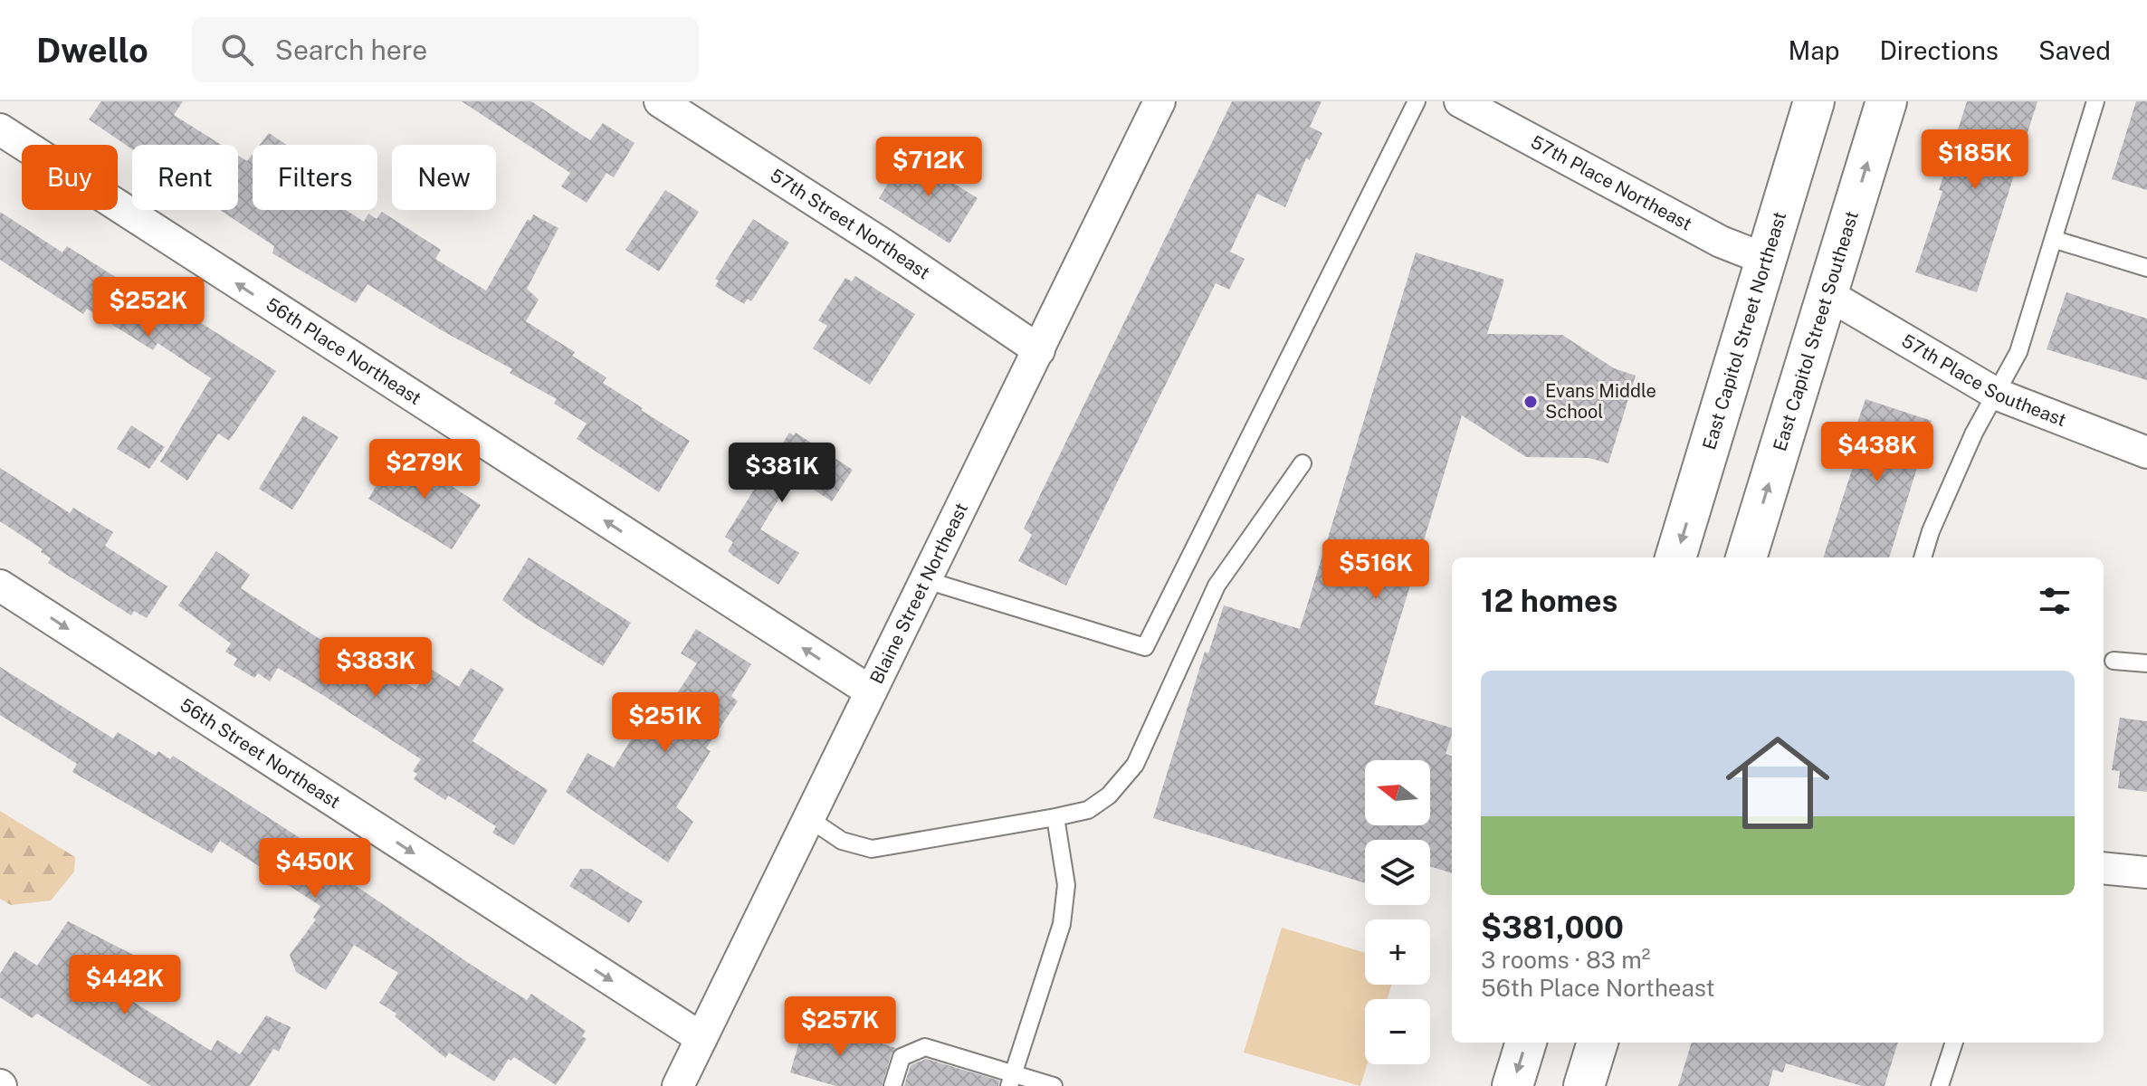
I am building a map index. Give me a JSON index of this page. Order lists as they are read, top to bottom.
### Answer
{
  "streets": {
    "main road": ["East Capitol Street Northeast", "East Capitol Street Southeast"],
    "street": [
      "57th Place Northeast",
      "57th Street Northeast",
      "56th Place Northeast",
      "57th Place Southeast",
      "Blaine Street Northeast",
      "56th Street Northeast"
    ]
  },
  "crossings": [
    ["57th Place Northeast", "East Capitol Street Northeast"],
    ["57th Street Northeast", "Blaine Street Northeast"],
    ["East Capitol Street Southeast", "57th Place Southeast"],
    ["56th Place Northeast", "Blaine Street Northeast"],
    ["Blaine Street Northeast", "56th Street Northeast"]
  ],
  "one_way": [
    "East Capitol Street Northeast",
    "East Capitol Street Southeast",
    "56th Place Northeast",
    "56th Street Northeast"
  ],
  "places": ["Evans Middle School"],
  "north": "left",
  "page": {
    "header": "Dwello",
    "search": "Search here",
    "nav": ["Map", "Directions", "Saved"],
    "price": [
      "$185K",
      "$712K",
      "$252K",
      "$438K",
      "$279K",
      "$381K",
      "$516K",
      "$383K",
      "$251K",
      "$450K",
      "$442K",
      "$257K"
    ],
    "chip": [
      "Buy",
      "Rent",
      "Filters",
      "New"
    ],
    "heading": "12 homes",
    "list": [
      {
        "name": "$381,000",
        "note": "3 rooms · 83 m² · 56th Place Northeast"
      }
    ],
    "map_buttons": ["+", "−"]
  }
}
